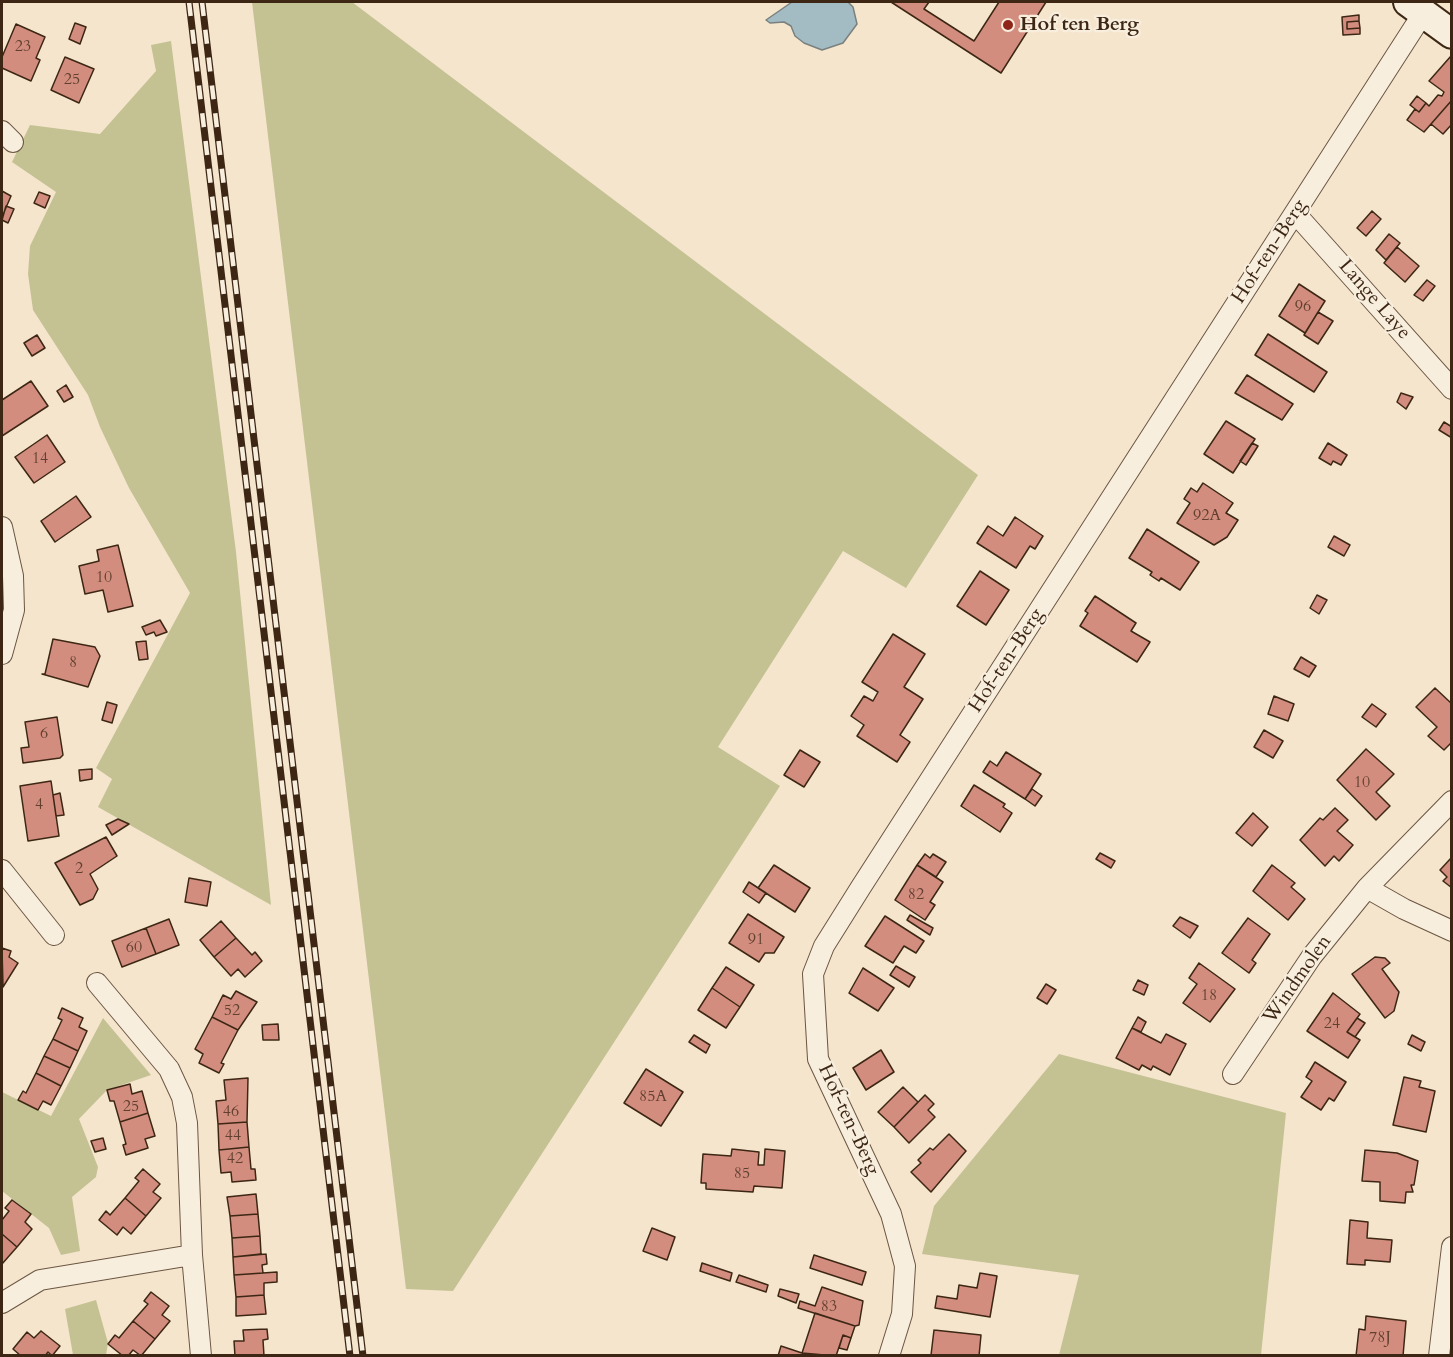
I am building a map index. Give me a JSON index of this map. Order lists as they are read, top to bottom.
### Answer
{
  "streets": {
    "street": ["Hof-ten-Berg", "Lange Laye", "Windmolen"]
  },
  "crossings": [
    ["Hof-ten-Berg", "Lange Laye"]
  ],
  "places": ["Hof ten Berg"],
  "house_numbers": [
    "23",
    "25",
    "96",
    "14",
    "92A",
    "10",
    "8",
    "6",
    "10",
    "4",
    "2",
    "82",
    "91",
    "60",
    "18",
    "52",
    "24",
    "85A",
    "25",
    "46",
    "44",
    "42",
    "85",
    "83",
    "78J"
  ]
}
